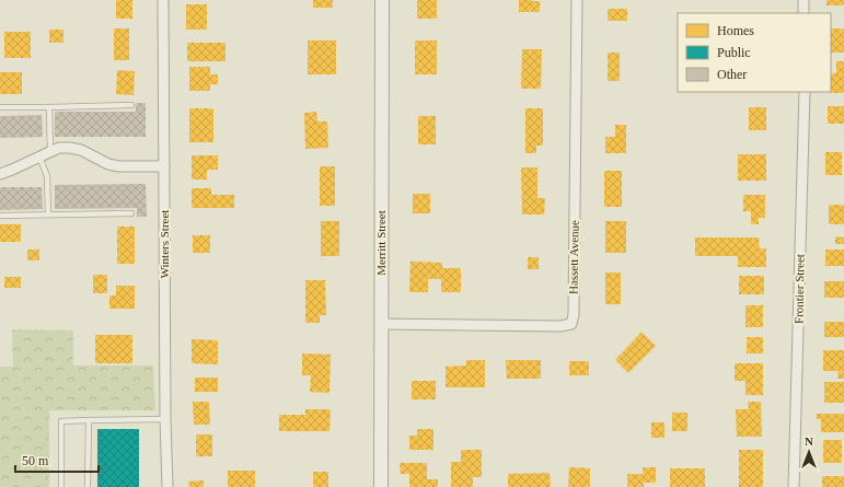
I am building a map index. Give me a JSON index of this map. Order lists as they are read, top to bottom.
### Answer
{
  "streets": {
    "street": [
      "Merritt Street",
      "Winters Street",
      "Hassett Avenue",
      "Frontier Street"
    ]
  },
  "crossings": [
    ["Merritt Street", "Hassett Avenue"]
  ],
  "legend": ["Homes", "Public", "Other"],
  "scale_bar": "50 m",
  "north": "top"
}
